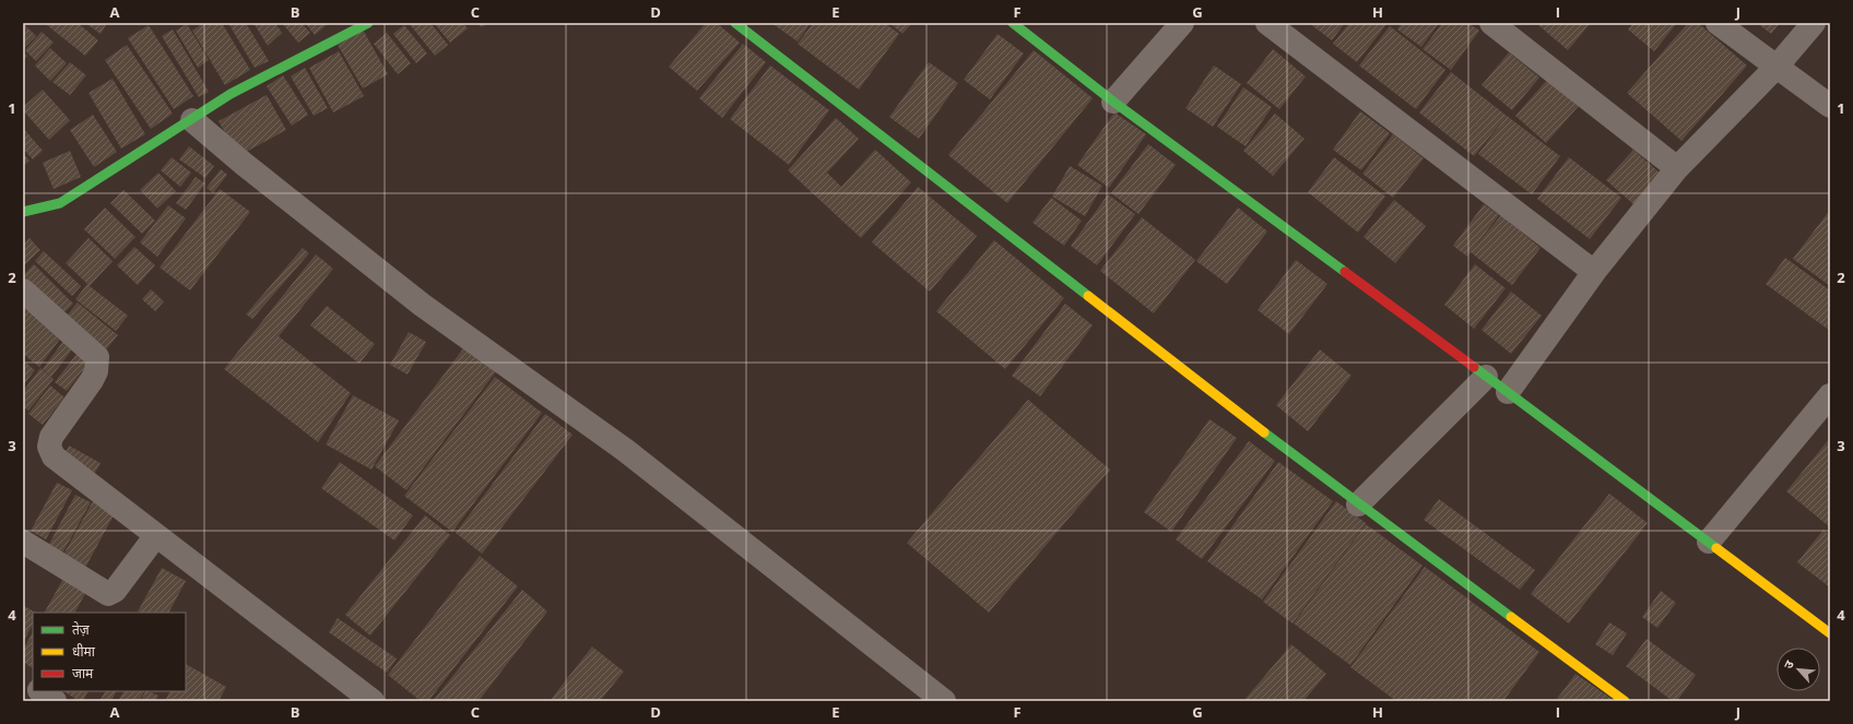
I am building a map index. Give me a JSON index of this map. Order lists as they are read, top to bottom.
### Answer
{
  "legend": ["तेज़", "धीमा", "जाम"],
  "north": "top left",
  "grid": {
    "columns": [
      "A",
      "B",
      "C",
      "D",
      "E",
      "F",
      "G",
      "H",
      "I",
      "J"
    ],
    "rows": [
      "1",
      "2",
      "3",
      "4"
    ]
  }
}
